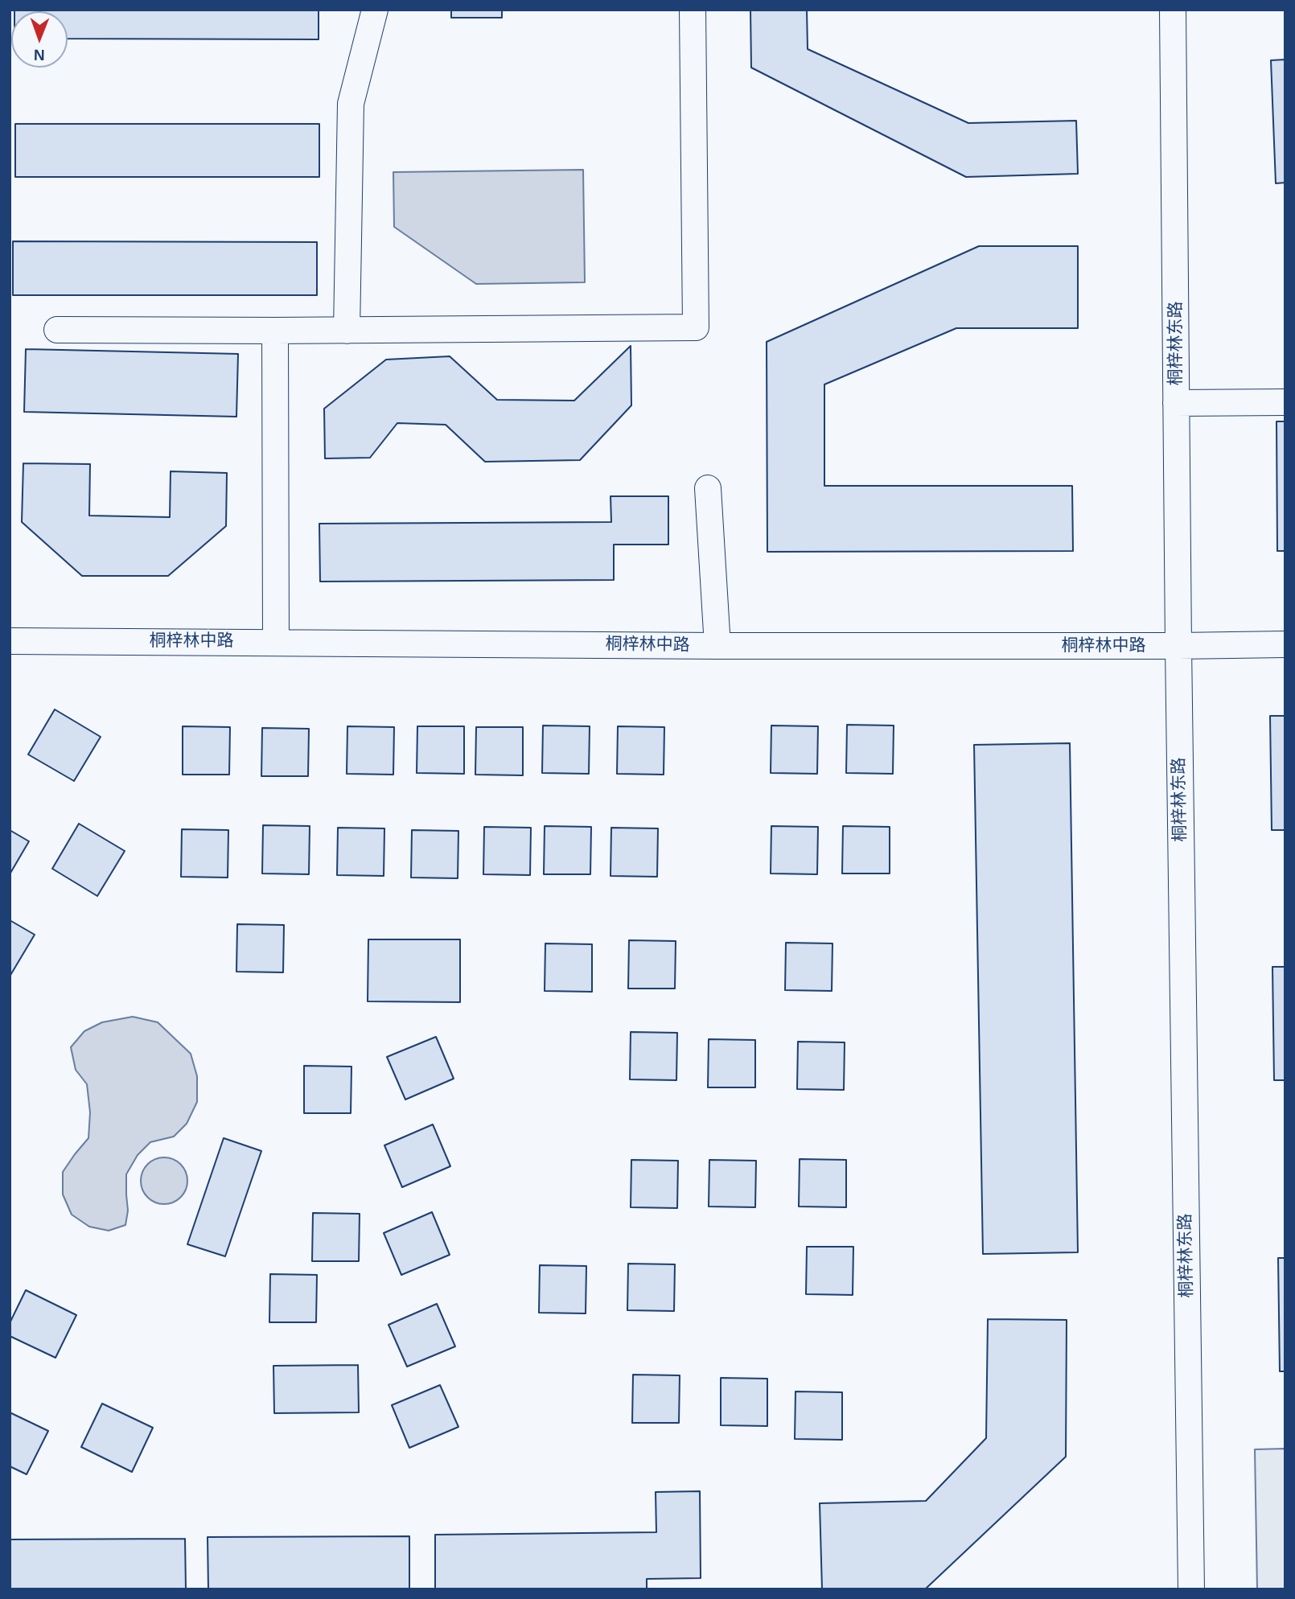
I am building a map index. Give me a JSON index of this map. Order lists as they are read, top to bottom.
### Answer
{
  "streets": {
    "street": ["桐梓林东路", "桐梓林中路"]
  },
  "crossings": [
    ["桐梓林东路", "桐梓林中路"]
  ],
  "north": "bottom"
}
